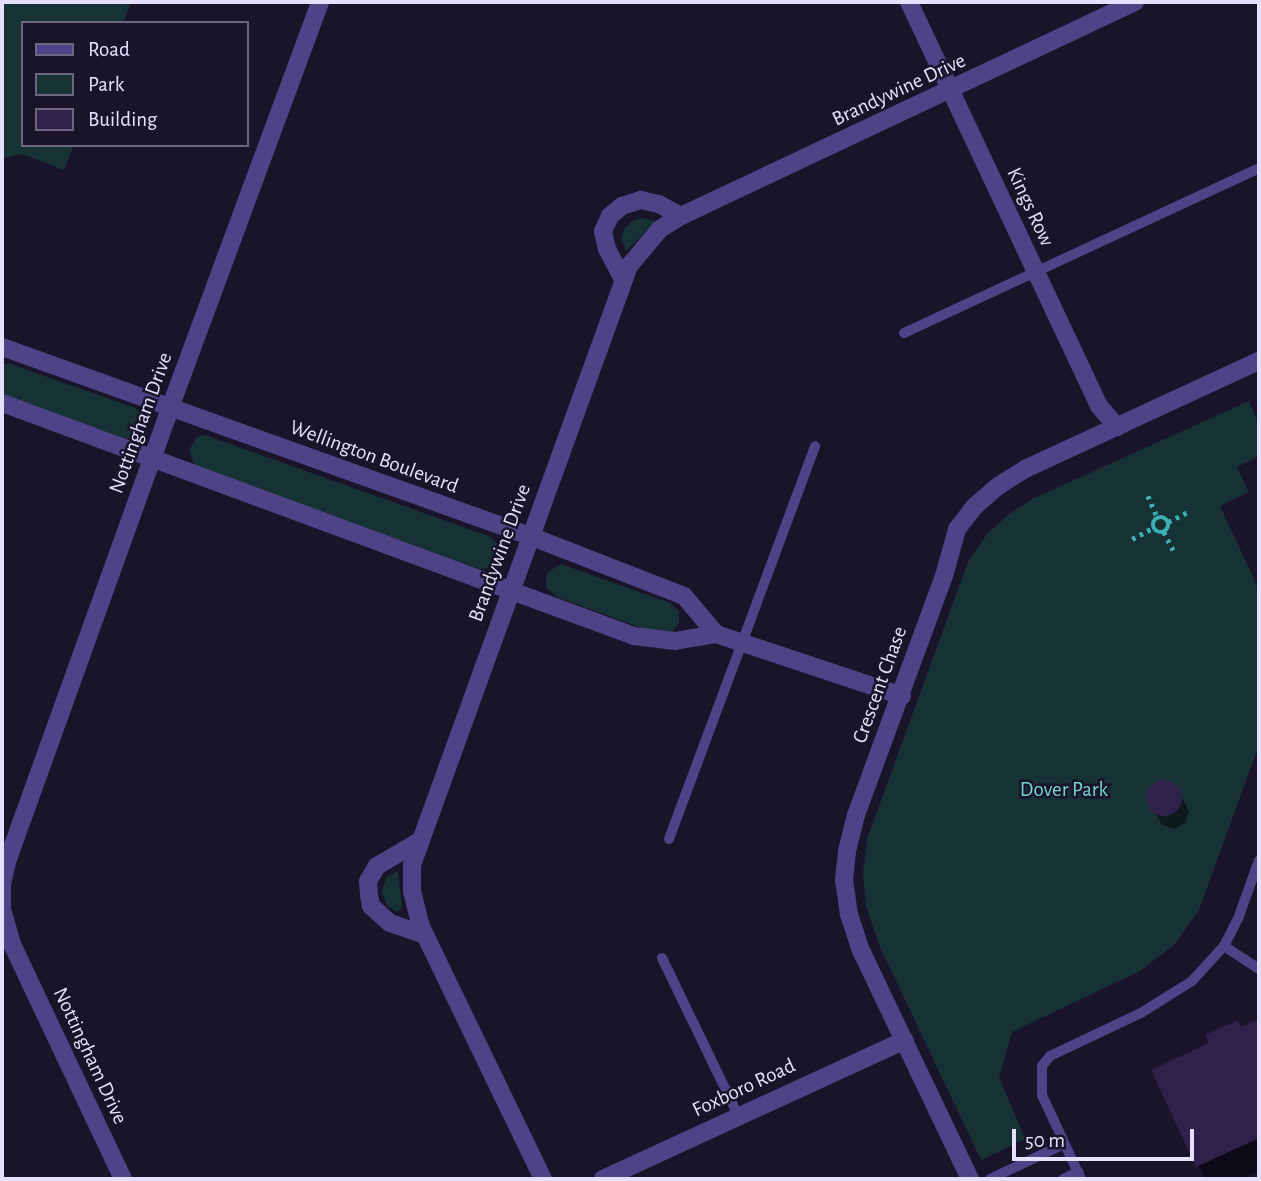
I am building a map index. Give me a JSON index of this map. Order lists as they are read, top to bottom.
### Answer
{
  "streets": {
    "street": [
      "Brandywine Drive",
      "Kings Row",
      "Nottingham Drive",
      "Wellington Boulevard",
      "Crescent Chase",
      "Foxboro Road"
    ]
  },
  "crossings": [
    ["Brandywine Drive", "Kings Row"],
    ["Brandywine Drive", "Wellington Boulevard"],
    ["Kings Row", "Crescent Chase"],
    ["Nottingham Drive", "Wellington Boulevard"],
    ["Crescent Chase", "Foxboro Road"]
  ],
  "parks": ["Dover Park"],
  "legend": ["Road", "Park", "Building"],
  "scale_bar": "50 m"
}
